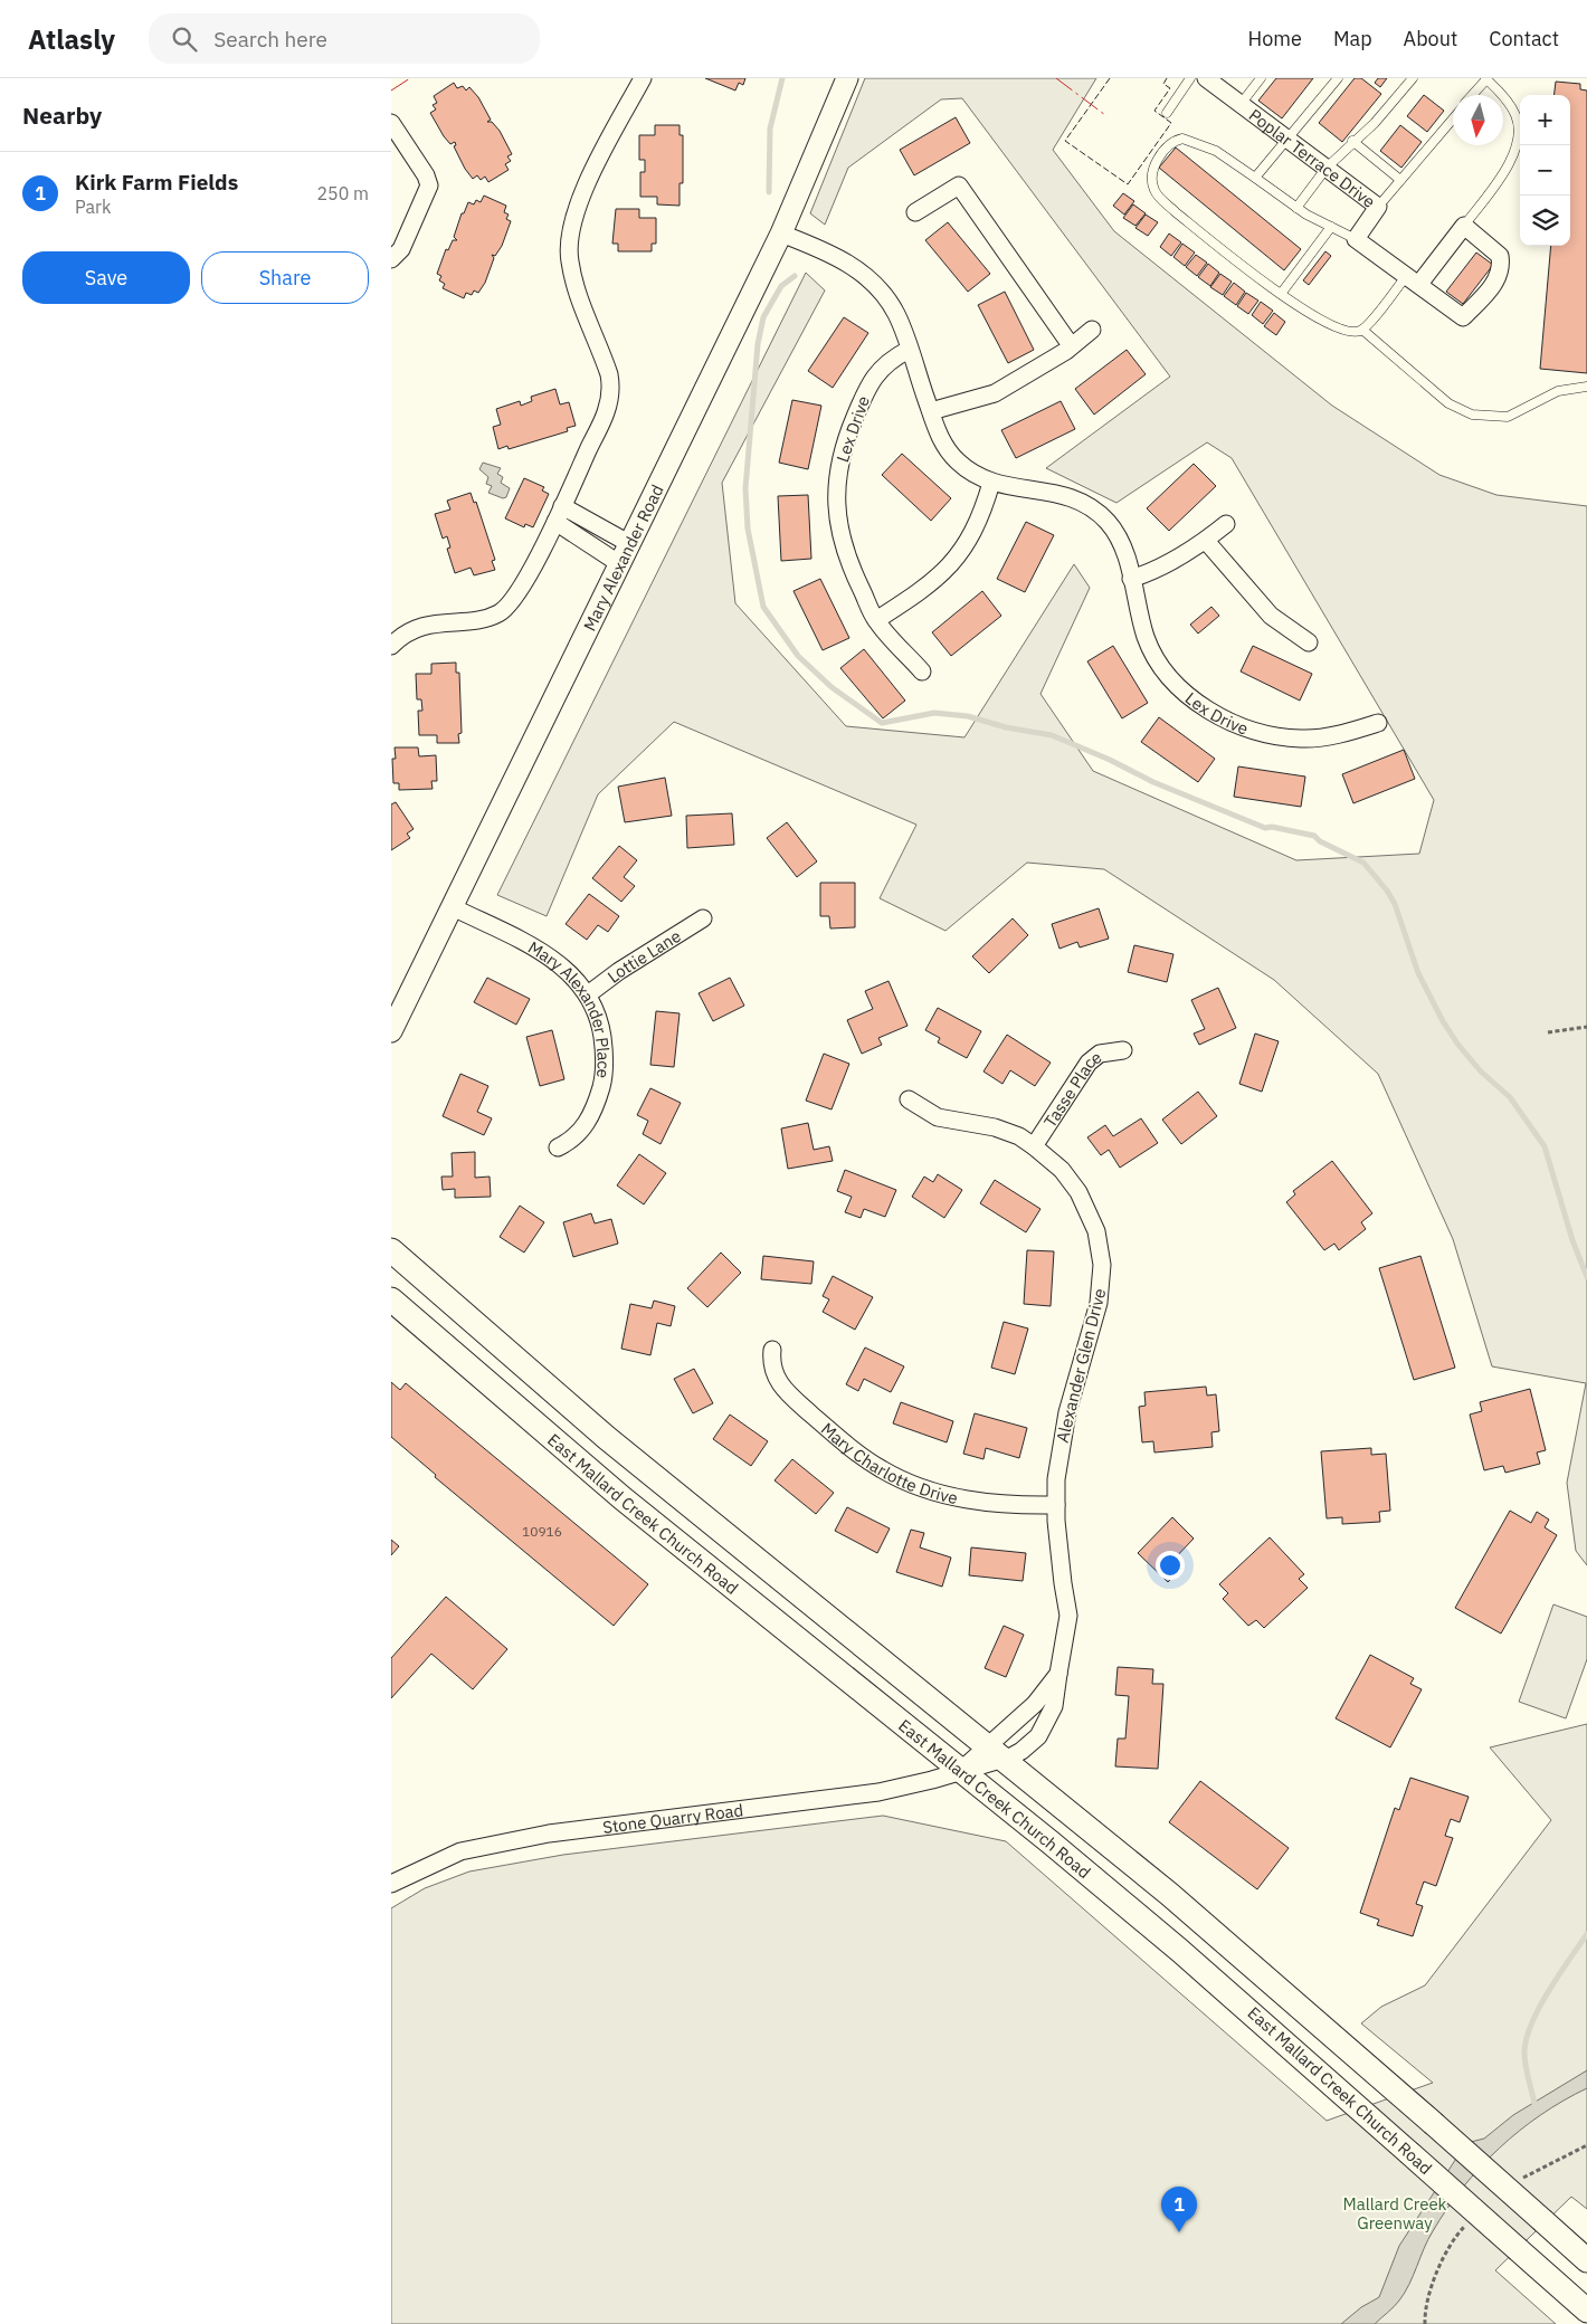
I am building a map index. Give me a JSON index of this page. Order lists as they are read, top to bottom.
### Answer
{
  "streets": {
    "main road": ["East Mallard Creek Church Road"],
    "street": [
      "Poplar Terrace Drive",
      "Lex Drive",
      "Mary Alexander Road",
      "Lottie Lane",
      "Mary Alexander Place",
      "Tasse Place",
      "Alexander Glen Drive",
      "Mary Charlotte Drive",
      "Stone Quarry Road"
    ]
  },
  "crossings": [
    ["Lex Drive", "Mary Alexander Road"],
    ["Mary Alexander Road", "Mary Alexander Place"],
    ["Lottie Lane", "Mary Alexander Place"],
    ["Tasse Place", "Alexander Glen Drive"],
    ["Alexander Glen Drive", "Mary Charlotte Drive"],
    ["Alexander Glen Drive", "East Mallard Creek Church Road"],
    ["Alexander Glen Drive", "Stone Quarry Road"],
    ["East Mallard Creek Church Road", "Stone Quarry Road"]
  ],
  "parks": ["Mallard Creek Greenway"],
  "house_numbers": ["10916"],
  "north": "bottom",
  "page": {
    "header": "Atlasly",
    "search": "Search here",
    "nav": [
      "Home",
      "Map",
      "About",
      "Contact"
    ],
    "heading": "Nearby",
    "map_buttons": ["+", "−"],
    "list": [
      {
        "mark": "1",
        "name": "Kirk Farm Fields",
        "note": "Park",
        "value": "250 m"
      }
    ],
    "buttons": ["Save", "Share"],
    "pins": "1"
  }
}
